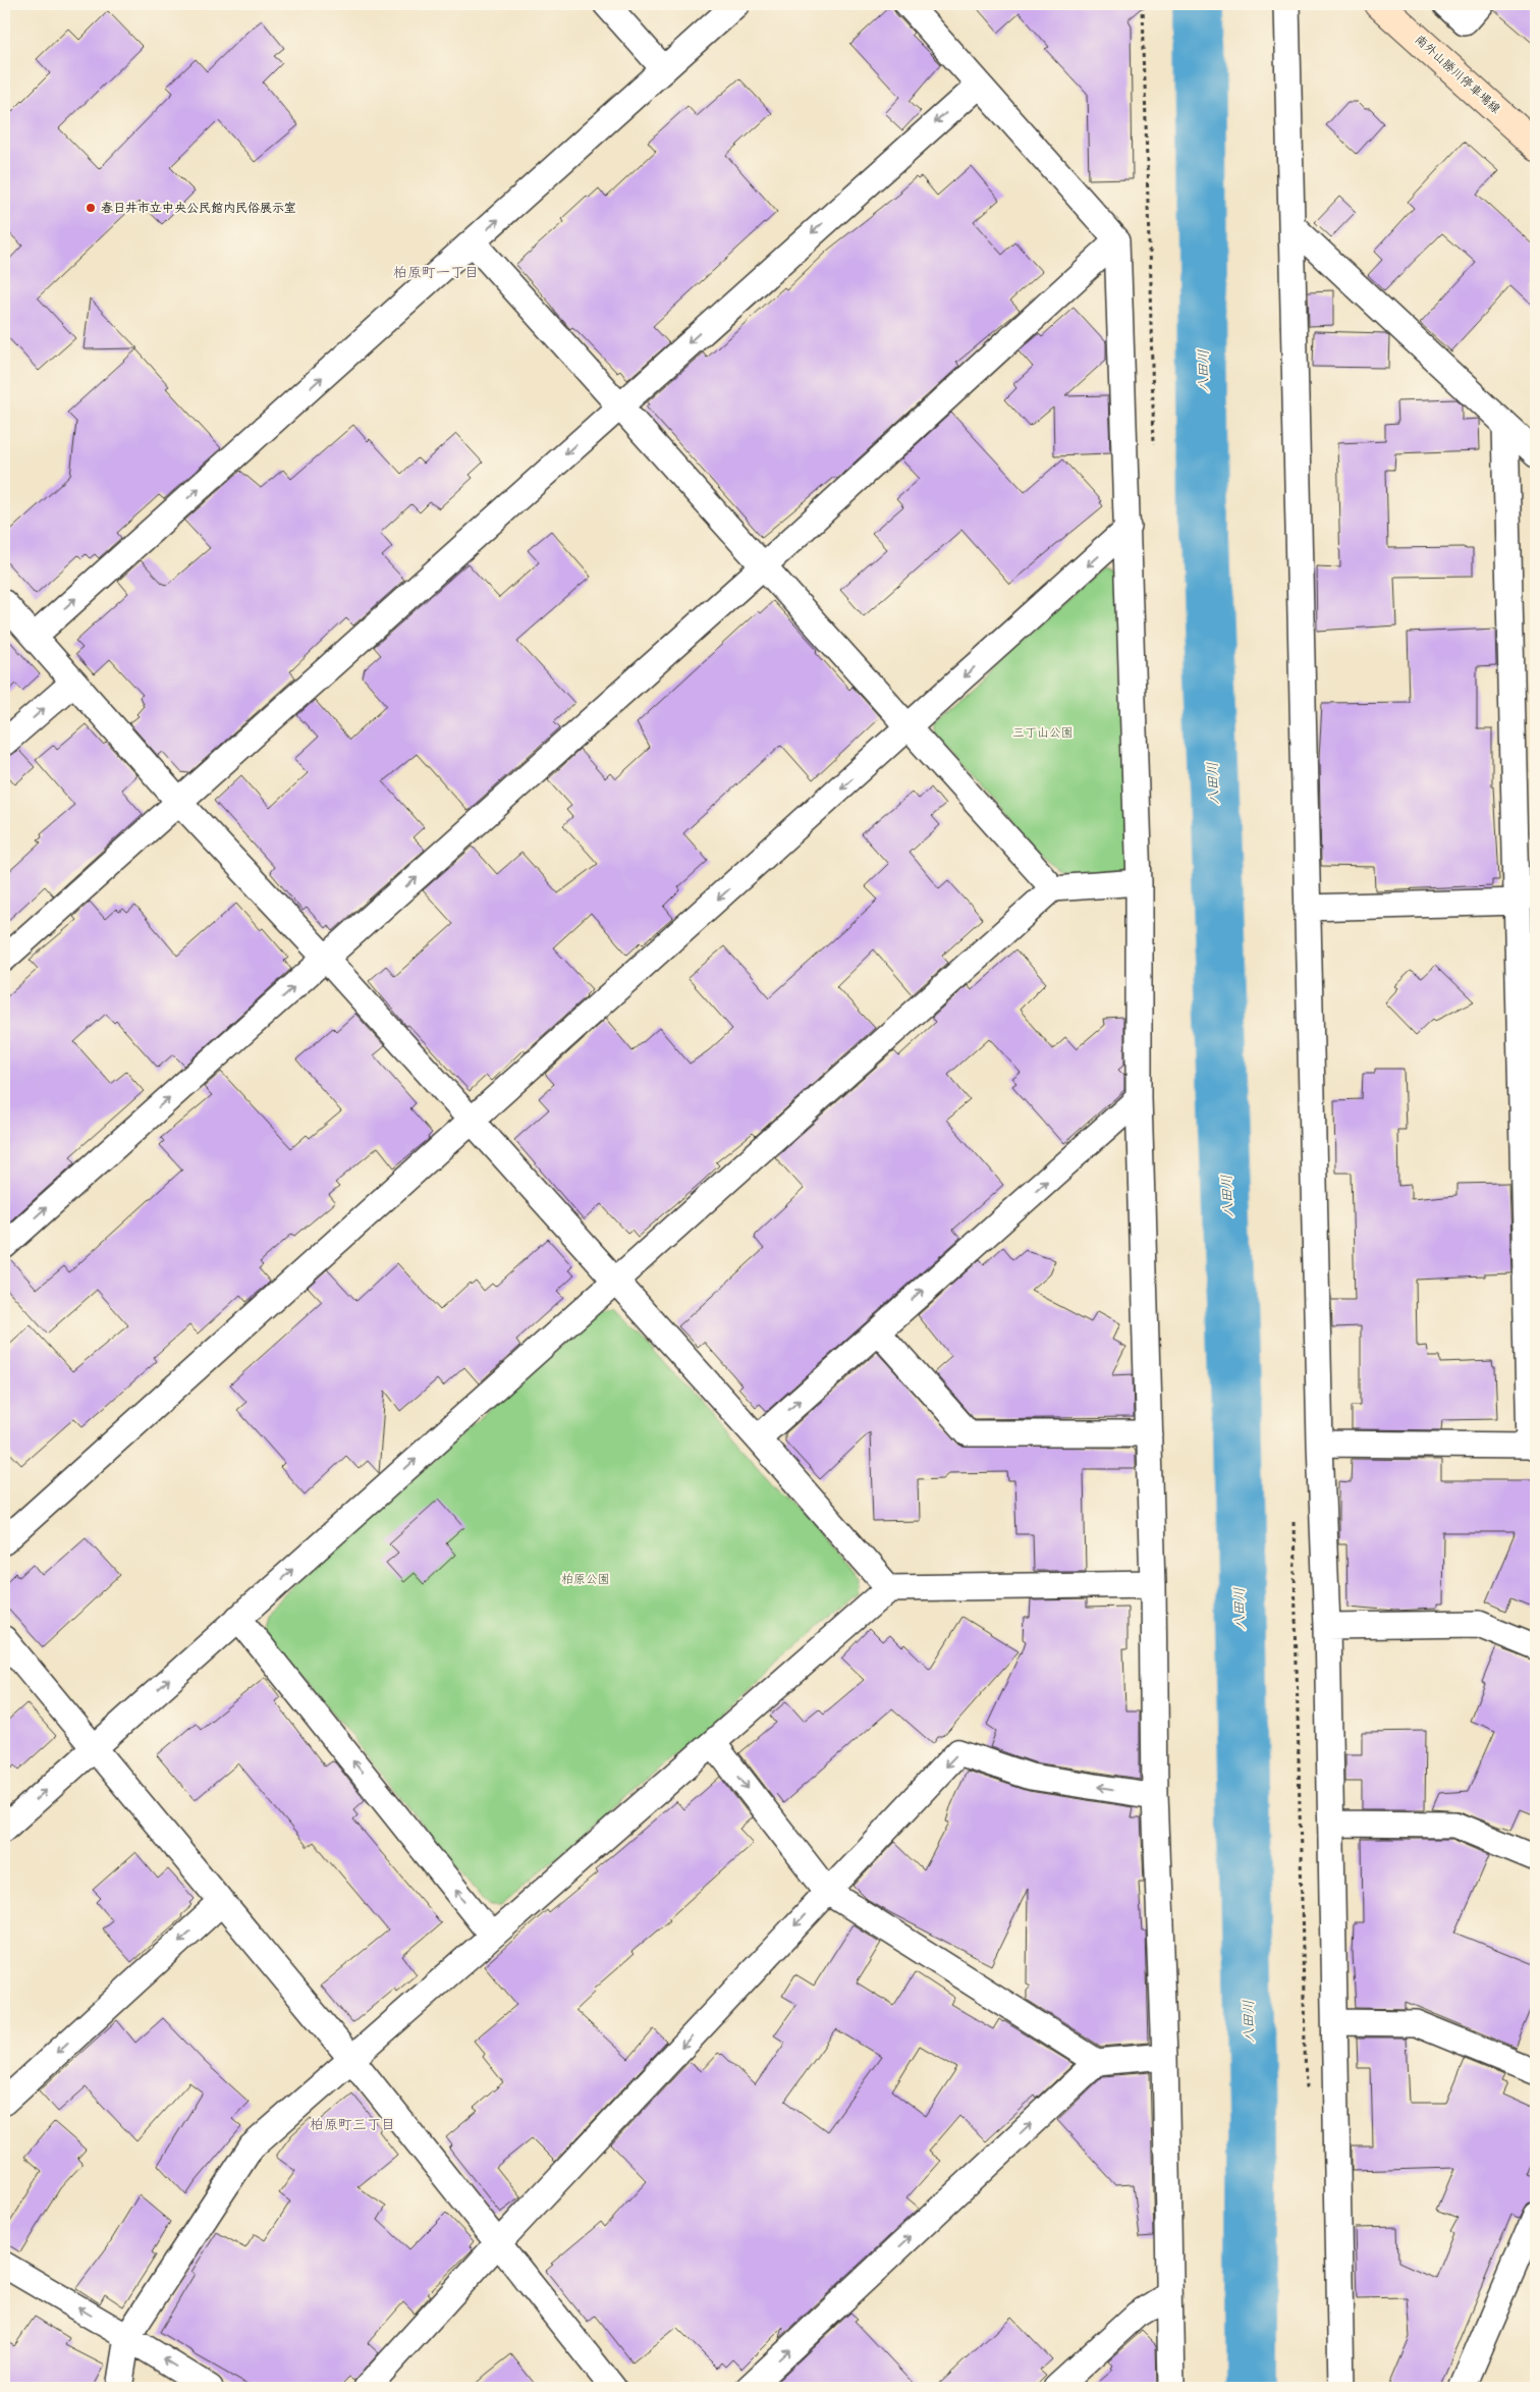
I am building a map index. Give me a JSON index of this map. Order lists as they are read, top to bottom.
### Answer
{
  "streets": {
    "main road": ["南外山勝川停車場線"]
  },
  "districts": ["柏原町一丁目", "柏原町三丁目"],
  "water": ["八田川"],
  "parks": ["三丁山公園", "柏原公園"],
  "places": ["春日井市立中央公民館内民俗展示室"]
}
